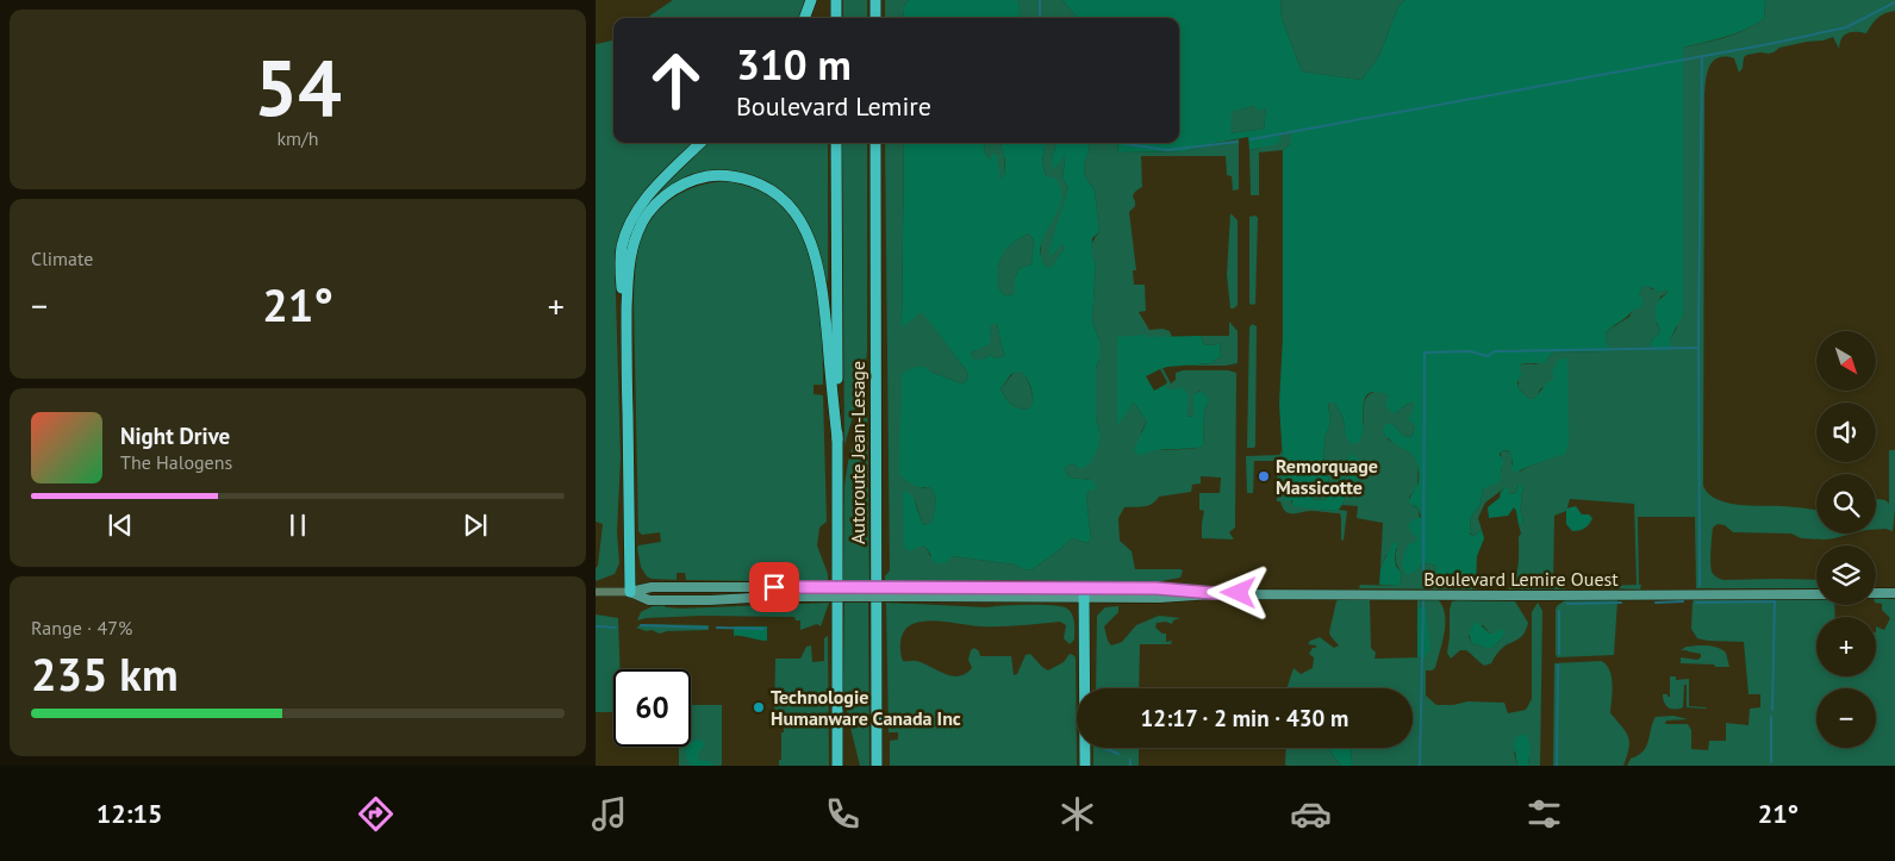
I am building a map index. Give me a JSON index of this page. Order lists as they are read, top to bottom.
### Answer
{
  "streets": {
    "highway": ["Autoroute Jean-Lesage"],
    "main road": ["Boulevard Lemire Ouest"]
  },
  "places": ["Remorquage Massicotte", "Technologie Humanware Canada Inc"],
  "north": "bottom right",
  "page": {
    "tile": [
      ["54", "km/h"],
      "Climate",
      ["Range · 47%", "235 km"]
    ],
    "turn": ["310 m", "Boulevard Lemire"],
    "heat": ["−", "21°", "+"],
    "map_buttons": ["+", "−"],
    "song": ["Night Drive", "The Halogens"],
    "limit": "60",
    "trip": "12:17 · 2 min · 430 m",
    "tabs": ["12:15", "21°"]
  }
}
